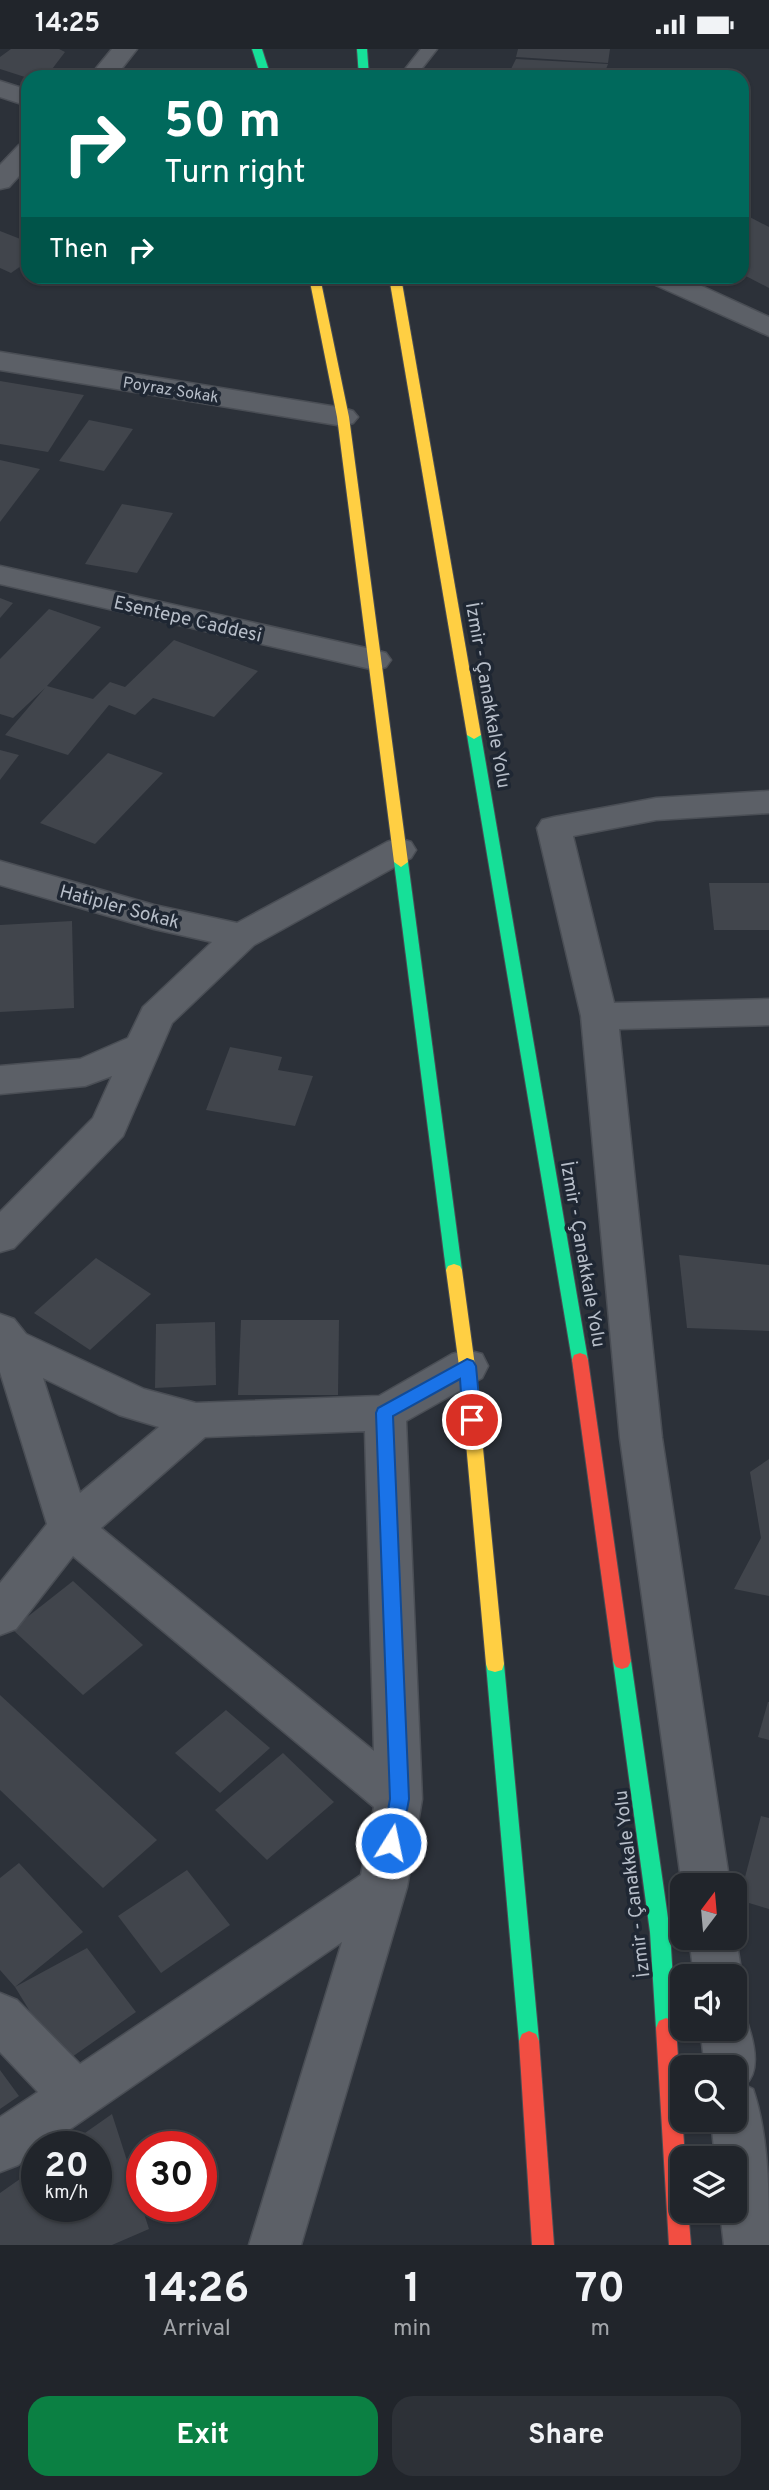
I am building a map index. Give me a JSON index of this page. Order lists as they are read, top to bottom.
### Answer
{
  "streets": {
    "highway": ["İzmir - Çanakkale Yolu"],
    "street": ["Poyraz Sokak", "Esentepe Caddesi", "Hatipler Sokak"]
  },
  "north": "top",
  "page": {
    "status": "14:25",
    "turn": ["50 m", "Turn right"],
    "then": "Then",
    "speed": "20 km/h",
    "limit": "30",
    "eta": [
      "14:26",
      "Arrival",
      "1",
      "min",
      "70",
      "m"
    ],
    "buttons": ["Exit", "Share"]
  }
}
